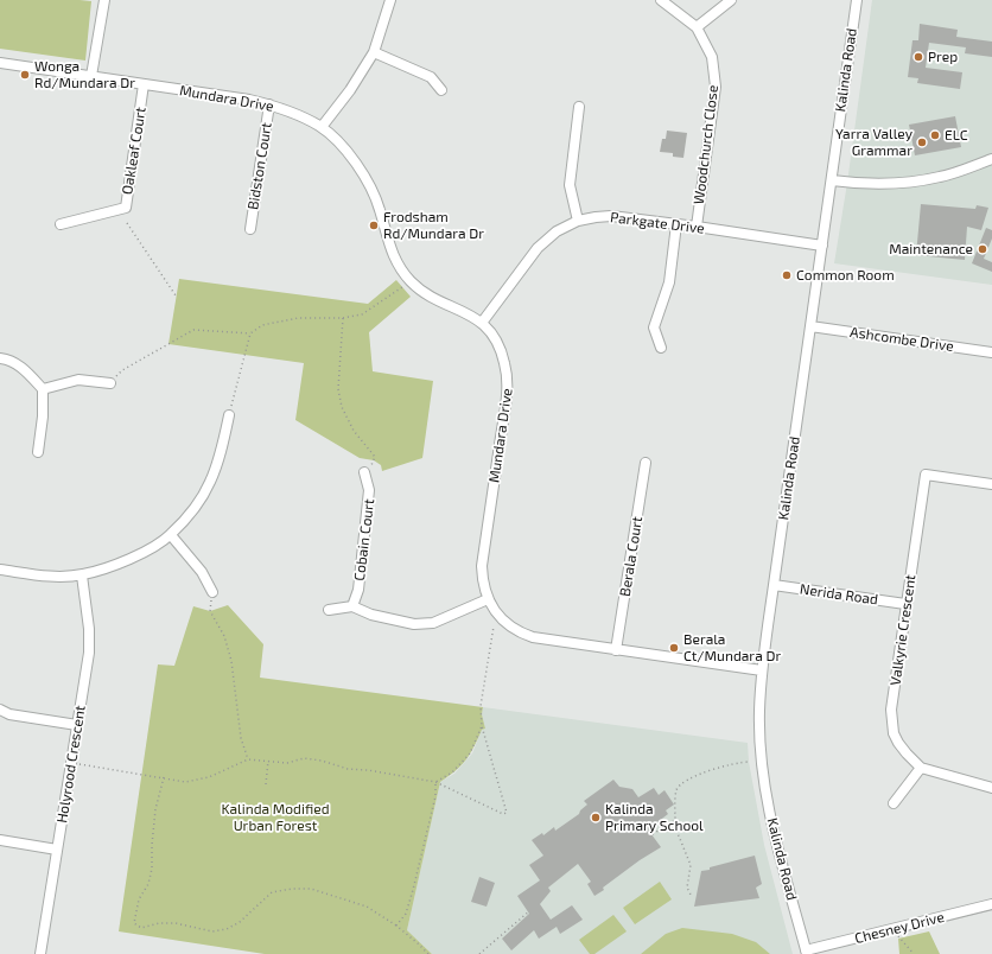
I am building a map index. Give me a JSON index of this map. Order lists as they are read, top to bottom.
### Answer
{
  "streets": {
    "street": [
      "Kalinda Road",
      "Mundara Drive",
      "Woodchurch Close",
      "Oakleaf Court",
      "Bidston Court",
      "Parkgate Drive",
      "Ashcombe Drive",
      "Cobain Court",
      "Berala Court",
      "Nerida Road",
      "Valkyrie Crescent",
      "Holyrood Crescent",
      "Chesney Drive"
    ]
  },
  "crossings": [
    ["Kalinda Road", "Mundara Drive"],
    ["Kalinda Road", "Parkgate Drive"],
    ["Kalinda Road", "Ashcombe Drive"],
    ["Kalinda Road", "Nerida Road"],
    ["Kalinda Road", "Chesney Drive"],
    ["Mundara Drive", "Oakleaf Court"],
    ["Mundara Drive", "Bidston Court"],
    ["Mundara Drive", "Parkgate Drive"],
    ["Mundara Drive", "Berala Court"],
    ["Woodchurch Close", "Parkgate Drive"],
    ["Nerida Road", "Valkyrie Crescent"]
  ],
  "parks": ["Kalinda Modified Urban Forest"],
  "places": [
    "Prep",
    "Wonga Rd/Mundara Dr",
    "ELC",
    "Yarra Valley Grammar",
    "Frodsham Rd/Mundara Dr",
    "Maintenance",
    "Common Room",
    "Berala Ct/Mundara Dr",
    "Kalinda Primary School"
  ]
}
